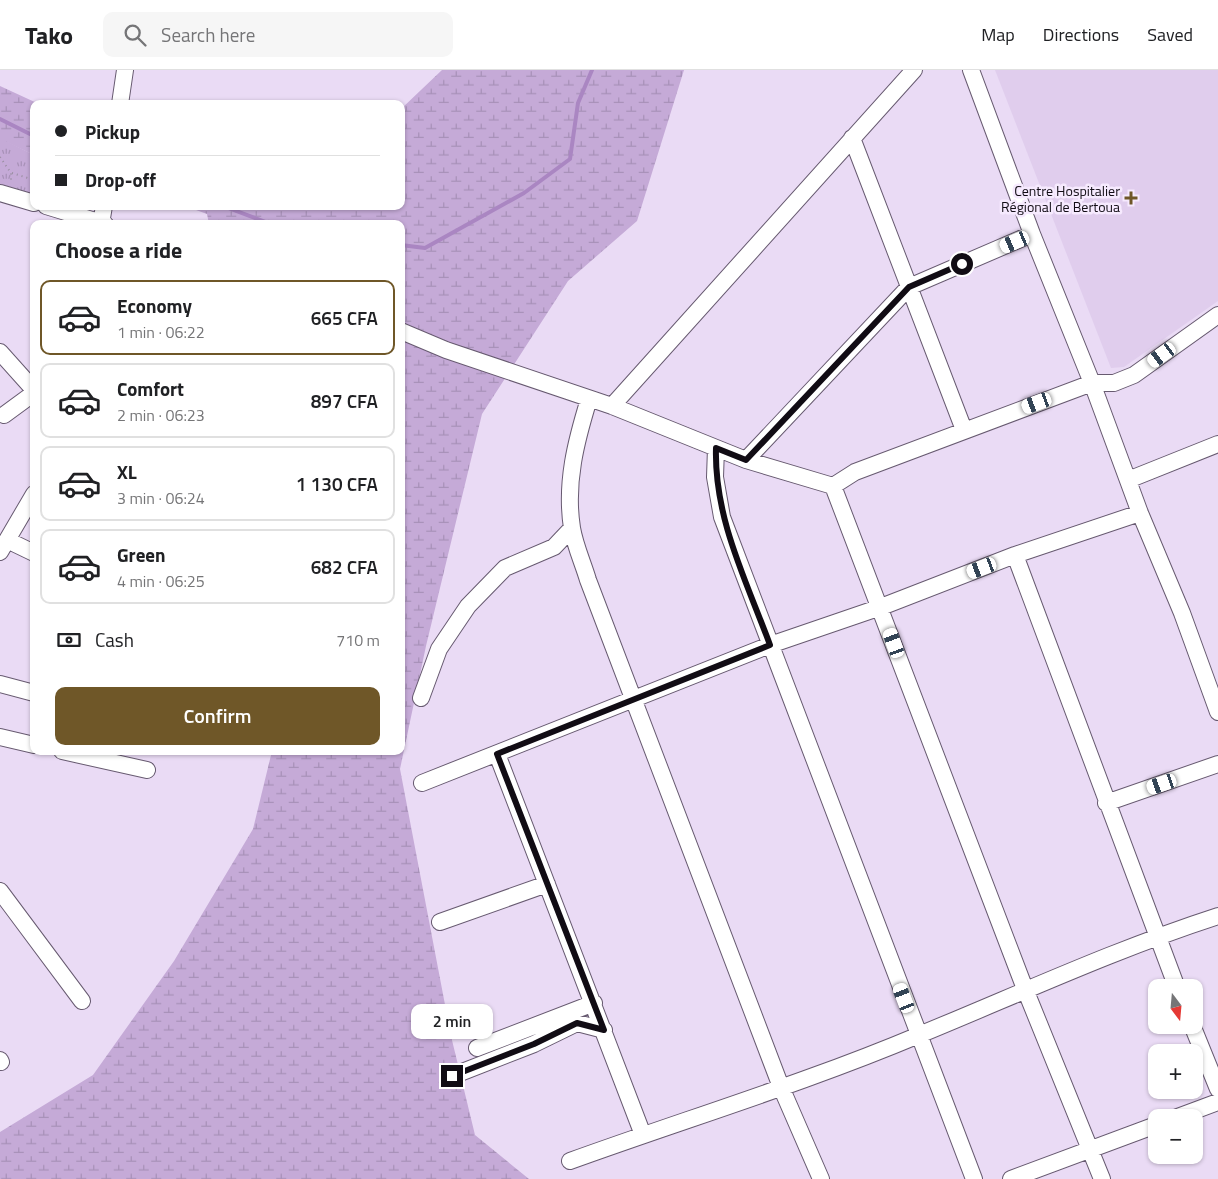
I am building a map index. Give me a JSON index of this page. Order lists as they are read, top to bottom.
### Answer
{
  "places": {
    "health": ["Centre Hospitalier Régional de Bertoua"]
  },
  "north": "bottom",
  "page": {
    "header": "Tako",
    "search": "Search here",
    "nav": ["Map", "Directions", "Saved"],
    "banner": ["Pickup", "Drop-off"],
    "heading": "Choose a ride",
    "list": [
      {
        "name": "Economy",
        "note": "1 min · 06:22",
        "value": "665 CFA"
      },
      {
        "name": "Comfort",
        "note": "2 min · 06:23",
        "value": "897 CFA"
      },
      {
        "name": "XL",
        "note": "3 min · 06:24",
        "value": "1 130 CFA"
      },
      {
        "name": "Green",
        "note": "4 min · 06:25",
        "value": "682 CFA"
      }
    ],
    "pay": ["Cash", "710 m"],
    "buttons": "Confirm",
    "map_buttons": ["+", "−"],
    "bubble": "2 min"
  }
}
